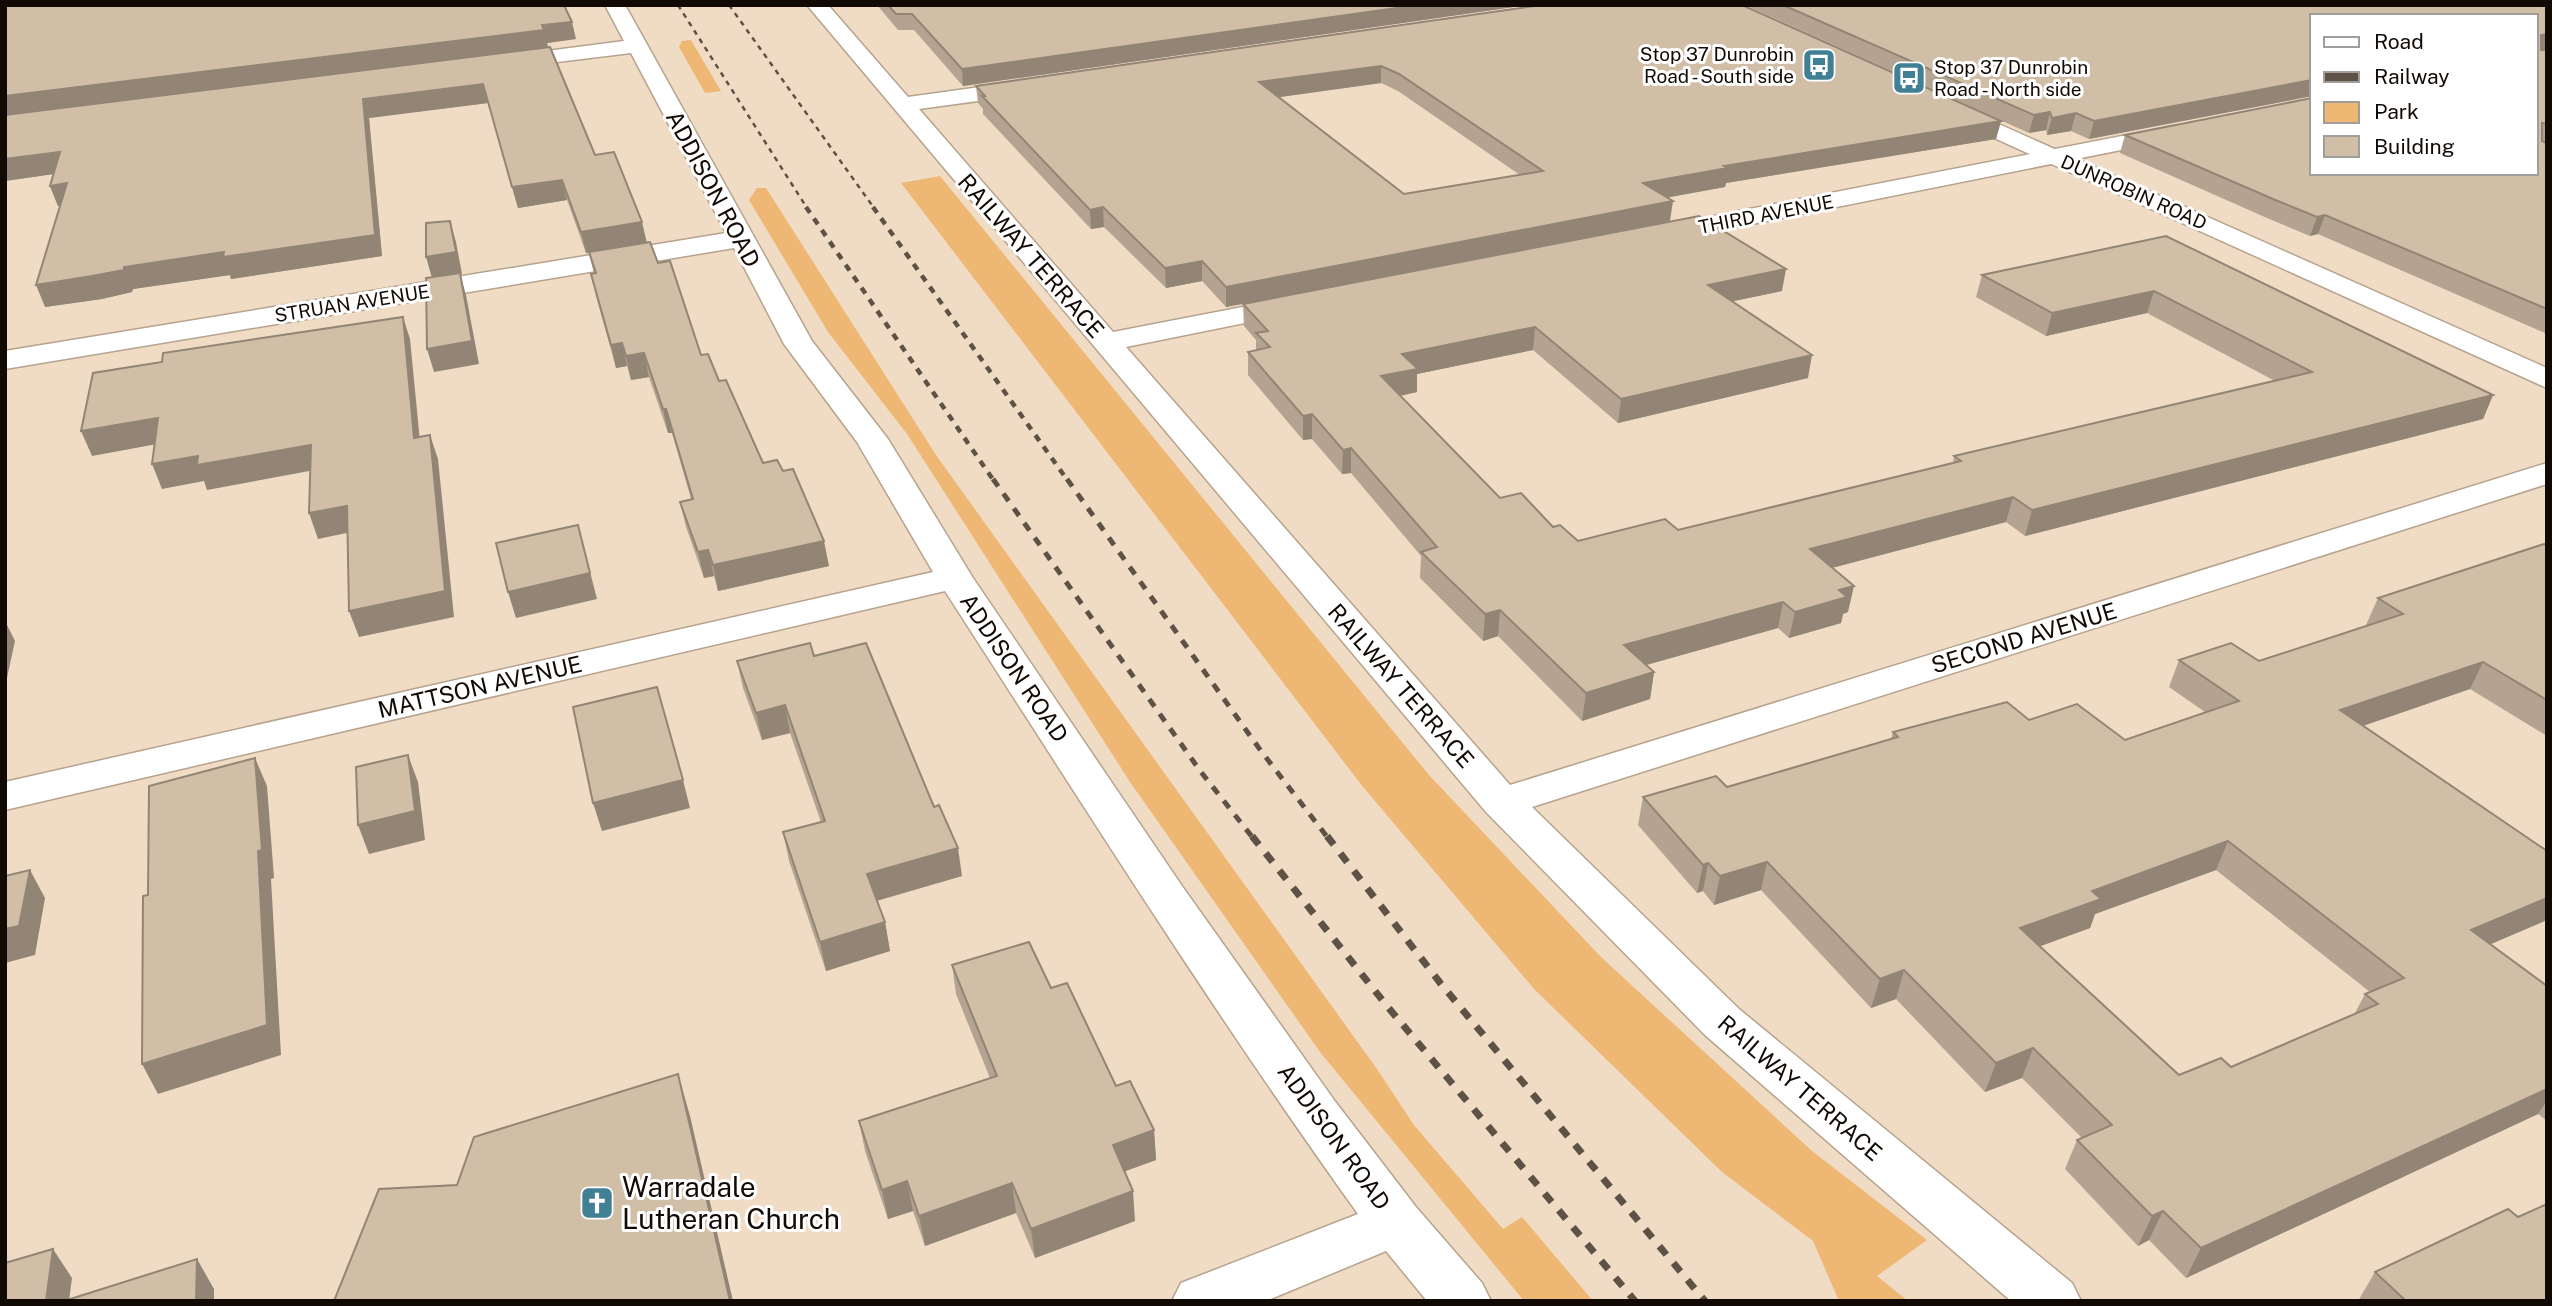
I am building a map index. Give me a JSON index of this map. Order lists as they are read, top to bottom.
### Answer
{
  "streets": {
    "street": [
      "ADDISON ROAD",
      "DUNROBIN ROAD",
      "THIRD AVENUE",
      "RAILWAY TERRACE",
      "STRUAN AVENUE",
      "SECOND AVENUE",
      "MATTSON AVENUE"
    ]
  },
  "crossings": [
    ["ADDISON ROAD", "STRUAN AVENUE"],
    ["ADDISON ROAD", "MATTSON AVENUE"],
    ["DUNROBIN ROAD", "THIRD AVENUE"],
    ["RAILWAY TERRACE", "SECOND AVENUE"]
  ],
  "places": {
    "bus stop": ["Stop 37 Dunrobin Road - South side", "Stop 37 Dunrobin Road - North side"],
    "church": ["Warradale Lutheran Church"]
  },
  "legend": [
    "Road",
    "Railway",
    "Park",
    "Building"
  ]
}
